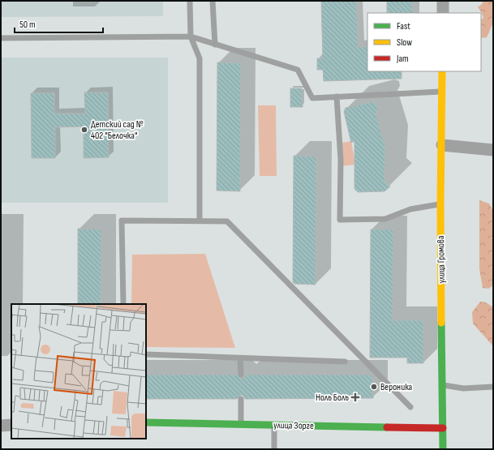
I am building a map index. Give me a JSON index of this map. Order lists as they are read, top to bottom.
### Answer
{
  "streets": {
    "street": ["улица Громова", "улица Зорге"]
  },
  "crossings": [
    ["улица Громова", "улица Зорге"]
  ],
  "places": {
    "other": ["Детский сад № 402 \"Белочка\"", "Вероника"],
    "health": ["Ноль Боль"]
  },
  "legend": ["Fast", "Slow", "Jam"],
  "scale_bar": "50 m"
}
